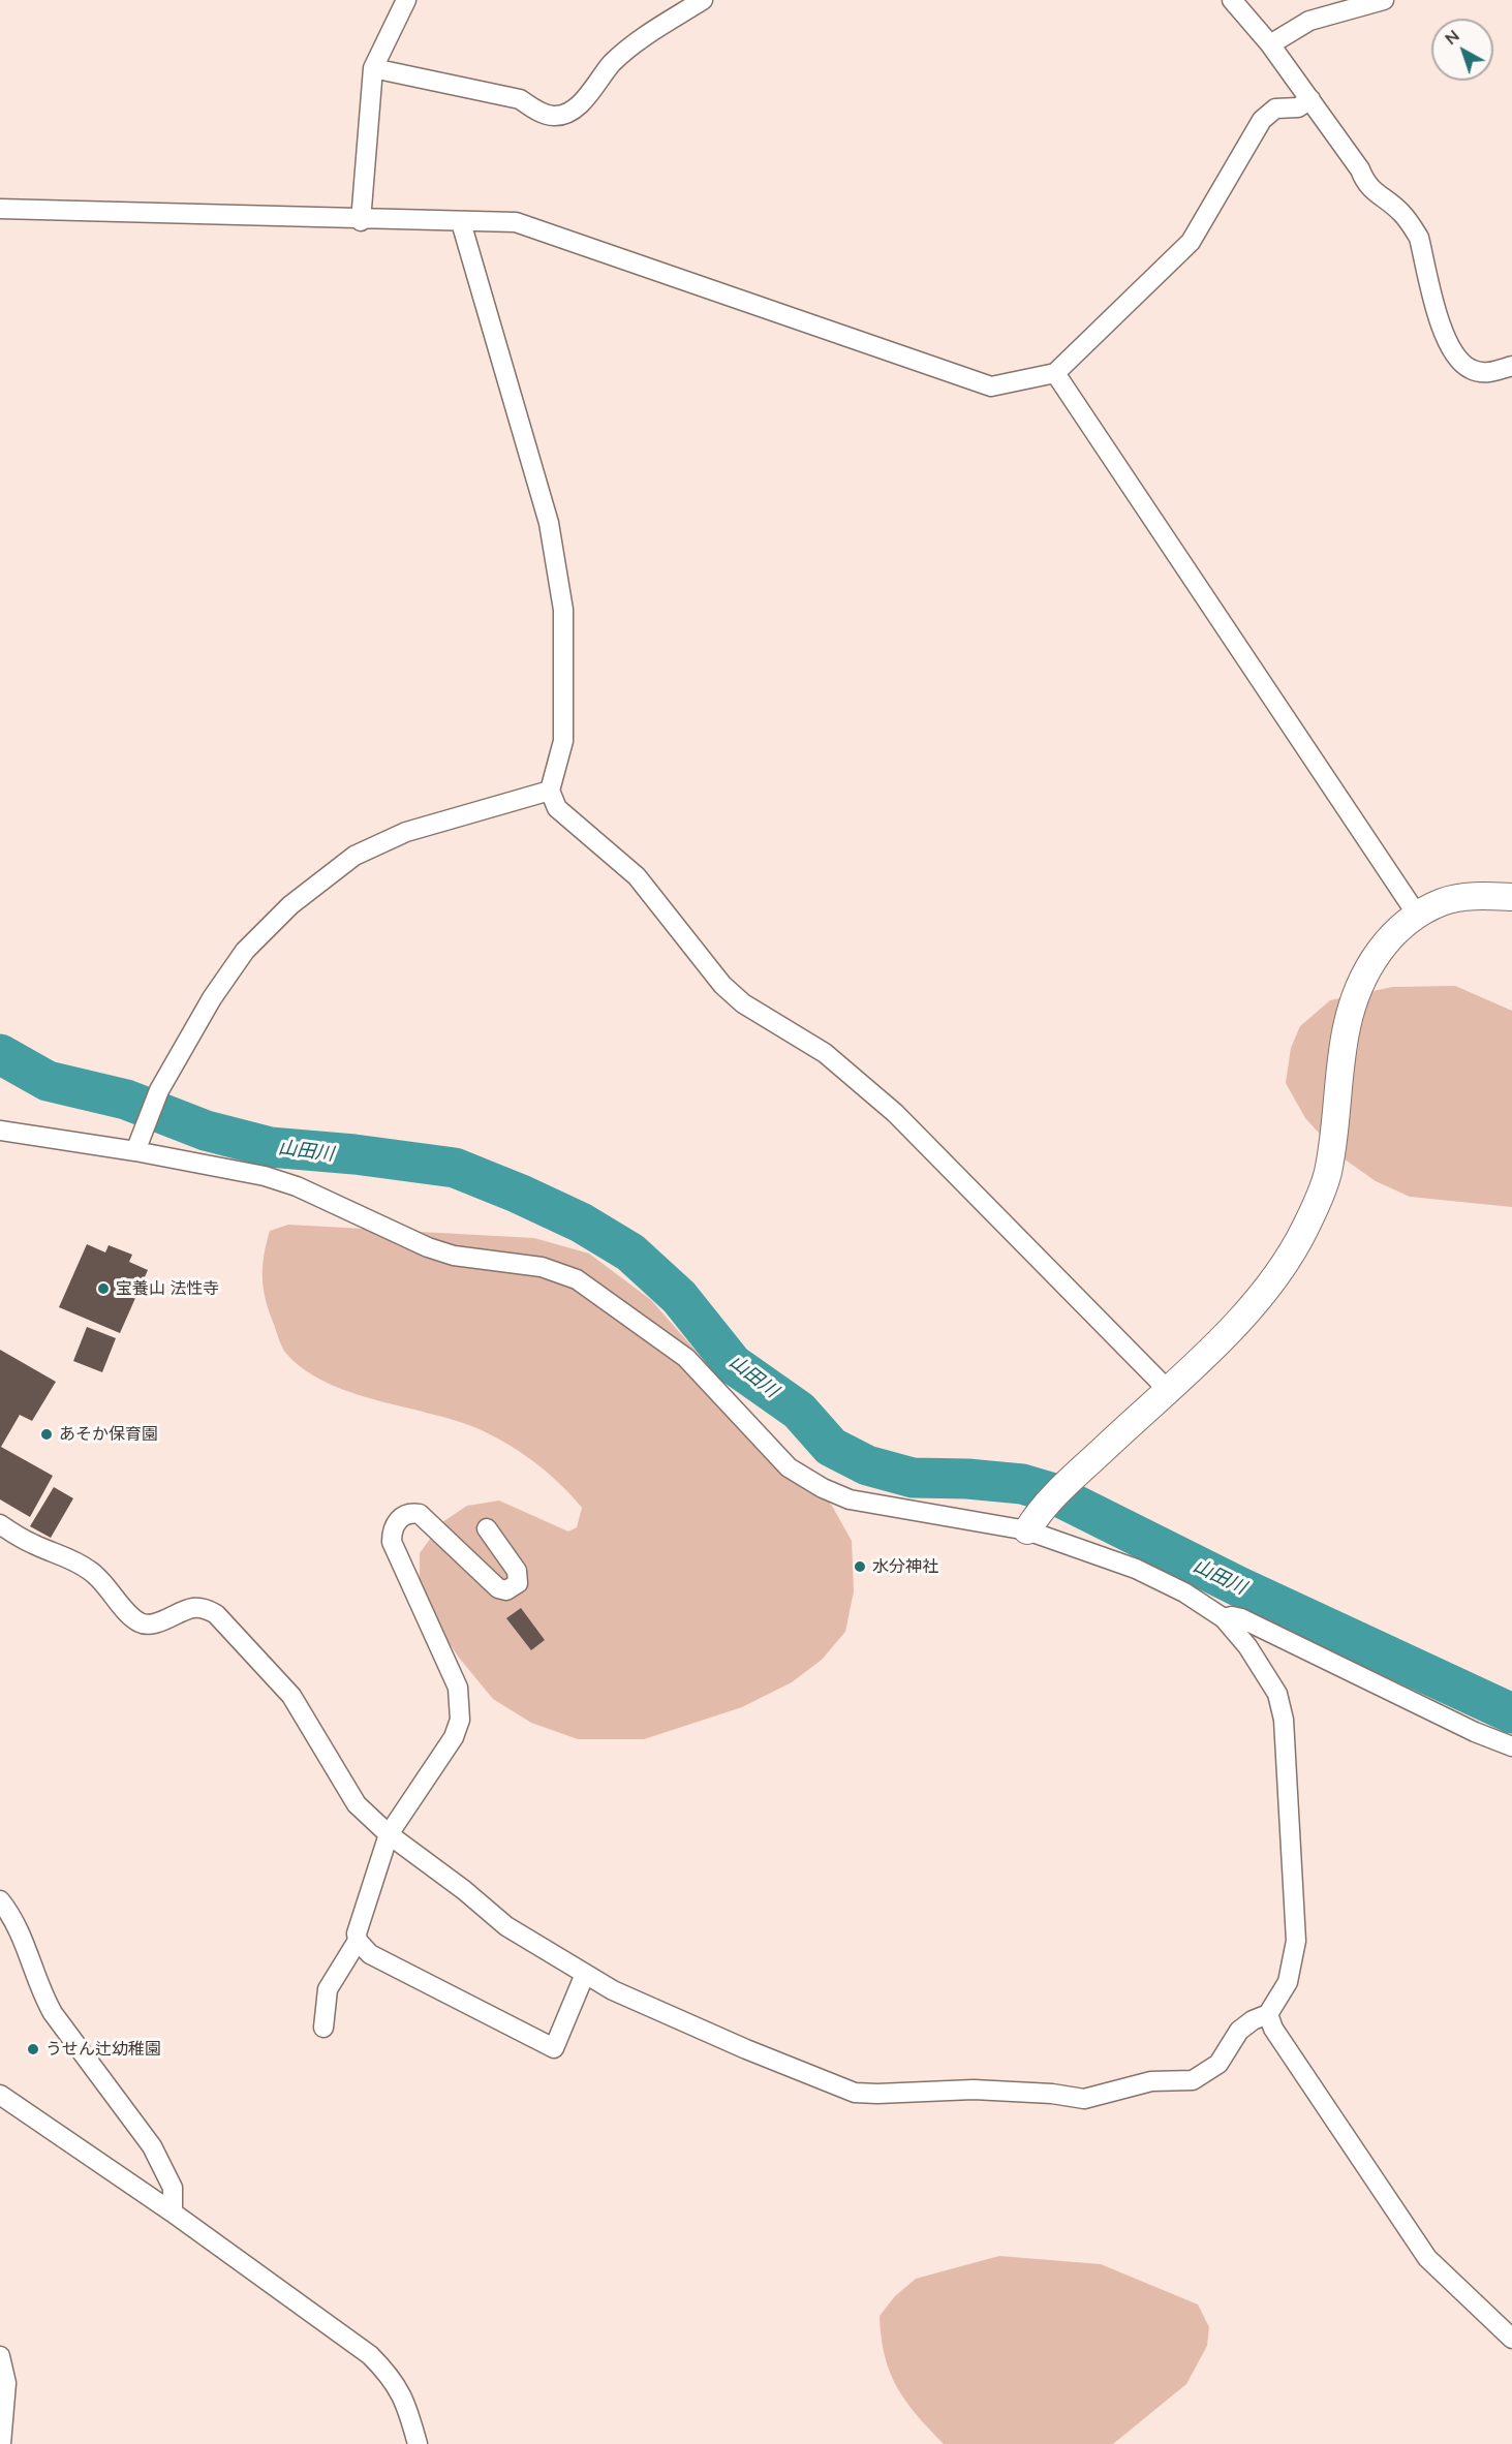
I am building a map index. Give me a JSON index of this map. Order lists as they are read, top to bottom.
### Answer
{
  "water": ["山田川"],
  "places": [
    "宝養山 法性寺",
    "あそか保育園",
    "水分神社",
    "うせん辻幼稚園"
  ],
  "north": "top left"
}
